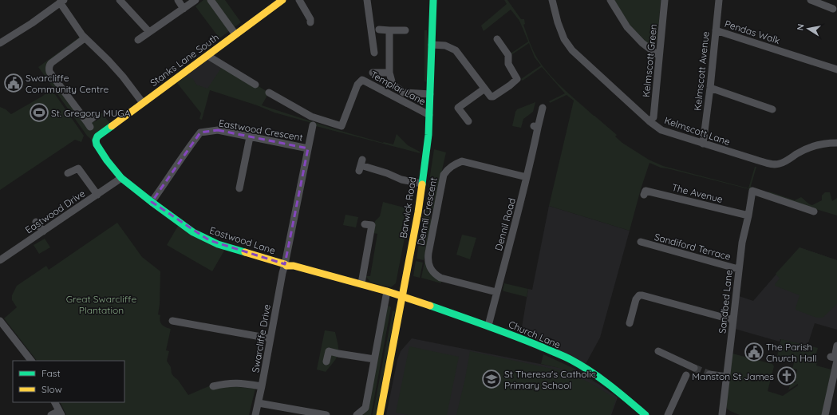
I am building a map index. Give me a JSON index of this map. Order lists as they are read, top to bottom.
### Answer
{
  "streets": {
    "street": [
      "Pendas Walk",
      "Stanks Lane South",
      "Kelmscott Green",
      "Kelmscott Avenue",
      "Templar Lane",
      "Eastwood Crescent",
      "Kelmscott Lane",
      "The Avenue",
      "Barwick Road",
      "Eastwood Drive",
      "Dennil Crescent",
      "Dennil Road",
      "Eastwood Lane",
      "Sandiford Terrace",
      "Sandbed Lane",
      "Church Lane",
      "Swarcliffe Drive"
    ]
  },
  "crossings": [
    ["Pendas Walk", "Kelmscott Avenue"],
    ["Stanks Lane South", "Eastwood Lane"],
    ["Kelmscott Green", "Kelmscott Lane"],
    ["Kelmscott Avenue", "Kelmscott Lane"],
    ["Templar Lane", "Barwick Road"],
    ["Eastwood Crescent", "Eastwood Lane"],
    ["Eastwood Crescent", "Swarcliffe Drive"],
    ["The Avenue", "Sandbed Lane"],
    ["Barwick Road", "Eastwood Lane"],
    ["Barwick Road", "Church Lane"],
    ["Eastwood Drive", "Eastwood Lane"],
    ["Dennil Crescent", "Dennil Road"],
    ["Dennil Road", "Church Lane"],
    ["Eastwood Lane", "Church Lane"],
    ["Eastwood Lane", "Swarcliffe Drive"],
    ["Sandiford Terrace", "Sandbed Lane"]
  ],
  "parks": ["Great Swarcliffe Plantation"],
  "places": {
    "public building": ["Swarcliffe Community Centre", "The Parish Church Hall"],
    "sports": ["St. Gregory MUGA"],
    "church": ["Manston St James"],
    "school or university": ["St Theresa's Catholic Primary School"]
  },
  "legend": ["Fast", "Slow"],
  "north": "left"
}
